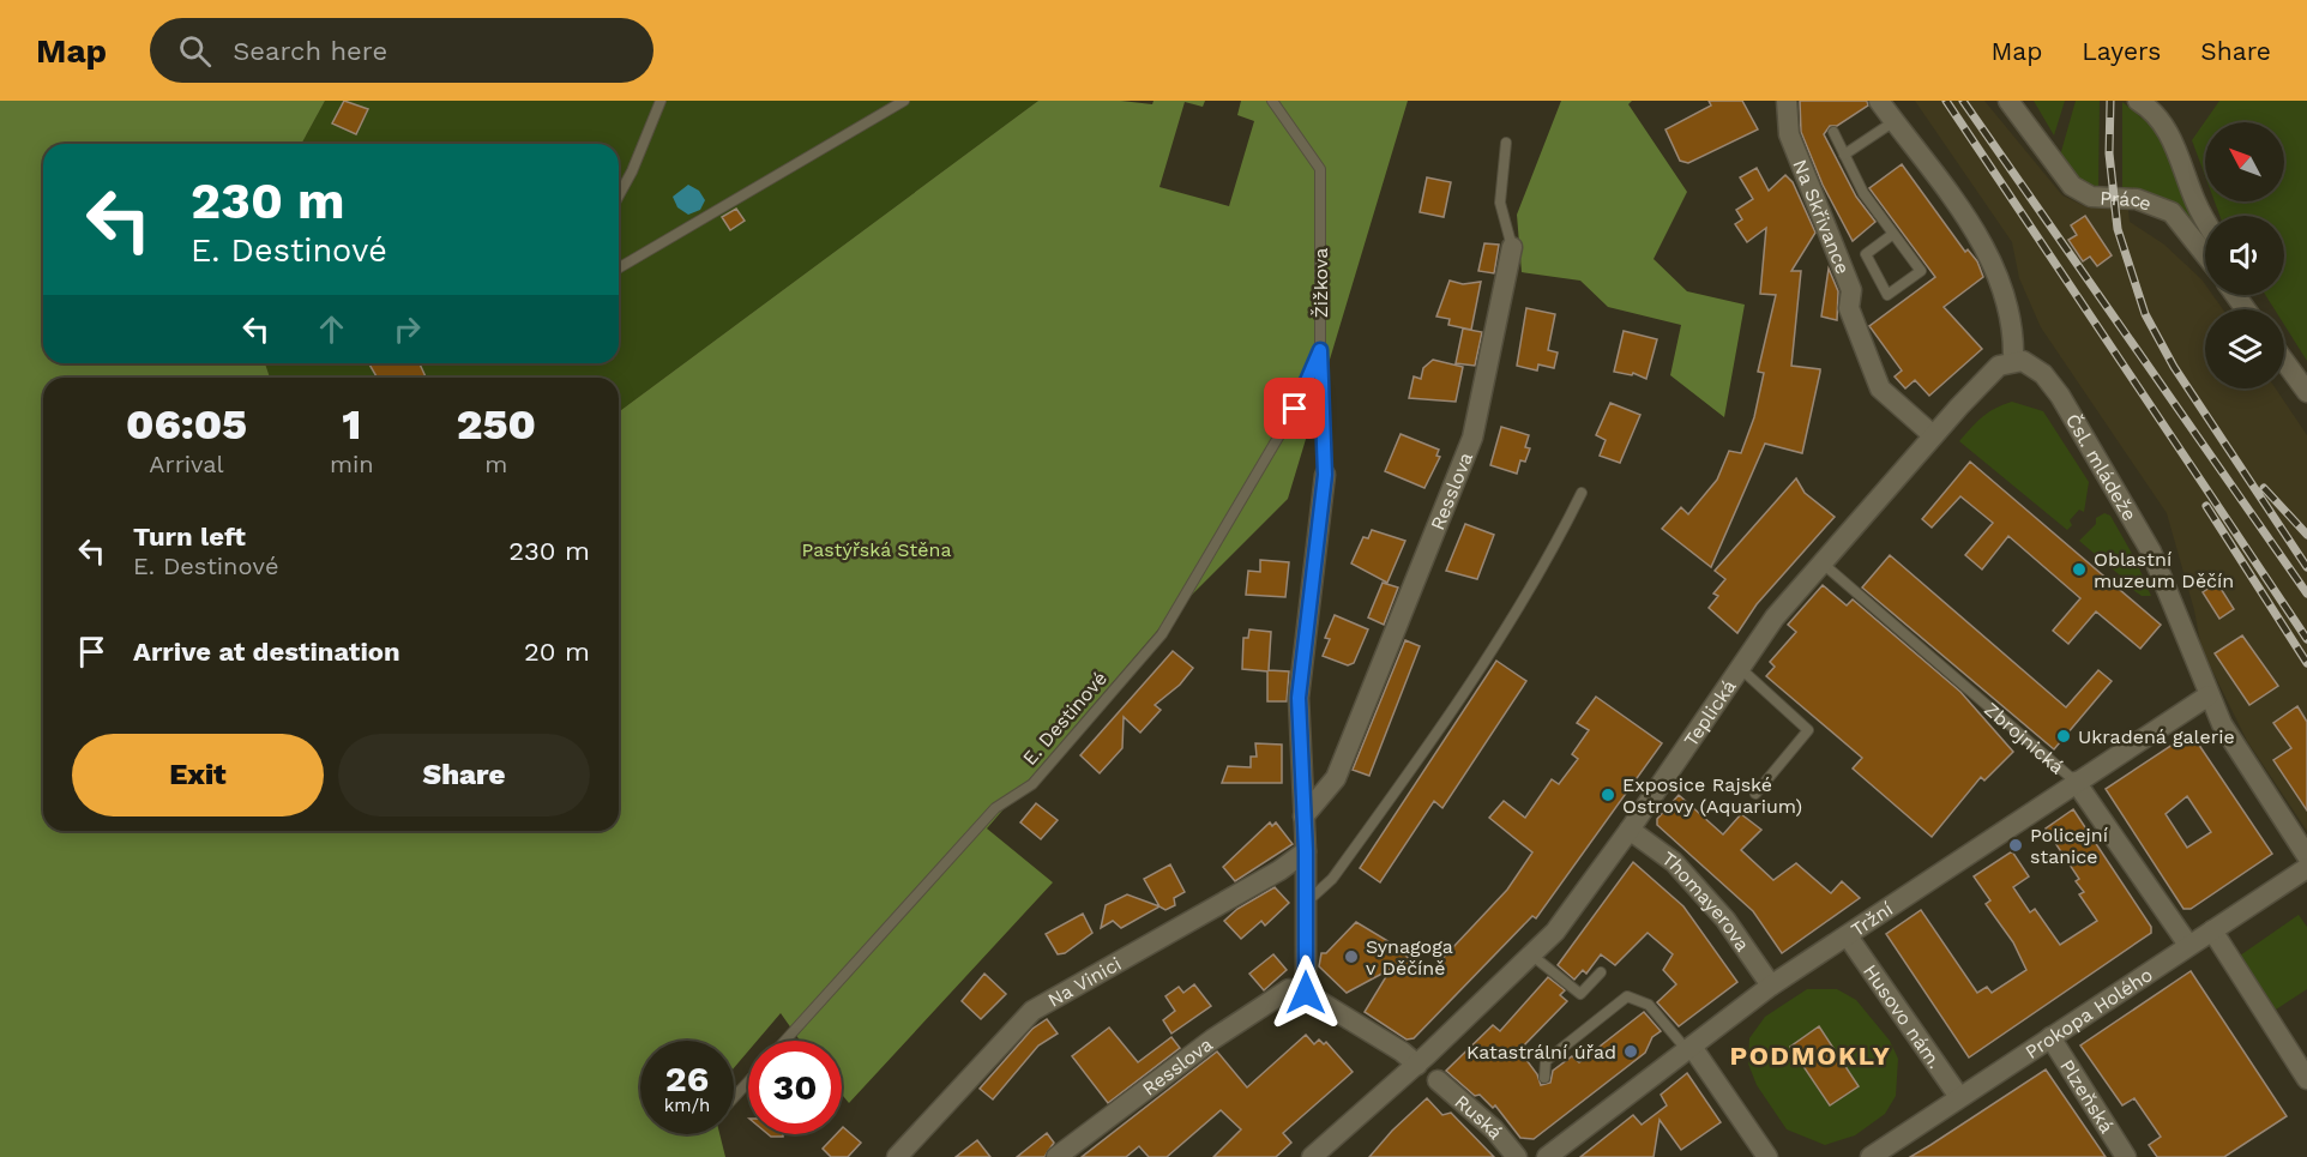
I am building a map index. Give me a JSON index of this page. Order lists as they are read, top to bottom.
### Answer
{
  "streets": {
    "street": [
      "Práce",
      "Na Skřivance",
      "Žižkova",
      "Čsl. mládeže",
      "Resslova",
      "Teplická",
      "Zbrojnická",
      "Thomayerova",
      "Tržní",
      "Na Vinici",
      "Prokopa Holého",
      "Husovo nám.",
      "Plzeňská",
      "Ruská"
    ],
    "lane": ["E. Destinové"]
  },
  "crossings": [
    ["Na Skřivance", "Teplická"],
    ["Žižkova", "Resslova"],
    ["Žižkova", "E. Destinové"],
    ["Žižkova", "Na Vinici"],
    ["Čsl. mládeže", "Teplická"],
    ["Čsl. mládeže", "Tržní"],
    ["Teplická", "Zbrojnická"],
    ["Teplická", "Thomayerova"],
    ["Zbrojnická", "Tržní"],
    ["Zbrojnická", "Prokopa Holého"],
    ["Thomayerova", "Tržní"],
    ["Tržní", "Husovo nám."],
    ["Prokopa Holého", "Husovo nám."],
    ["Prokopa Holého", "Plzeňská"]
  ],
  "districts": ["PODMOKLY"],
  "parks": ["Pastýřská Stěna"],
  "places": [
    "Oblastní muzeum Děčín",
    "Ukradená galerie",
    "Exposice Rajské Ostrovy (Aquarium)",
    "Policejní stanice",
    "Synagoga v Děčíně",
    "Katastrální úřad"
  ],
  "north": "top left",
  "page": {
    "header": "Map",
    "search": "Search here",
    "nav": ["Map", "Layers", "Share"],
    "turn": ["230 m", "E. Destinové"],
    "eta": [
      "06:05",
      "Arrival",
      "1",
      "min",
      "250",
      "m"
    ],
    "list": [
      {
        "name": "Turn left",
        "note": "E. Destinové",
        "value": "230 m"
      },
      {
        "name": "Arrive at destination",
        "value": "20 m"
      }
    ],
    "buttons": ["Exit", "Share"],
    "speed": "26 km/h",
    "limit": "30"
  }
}
